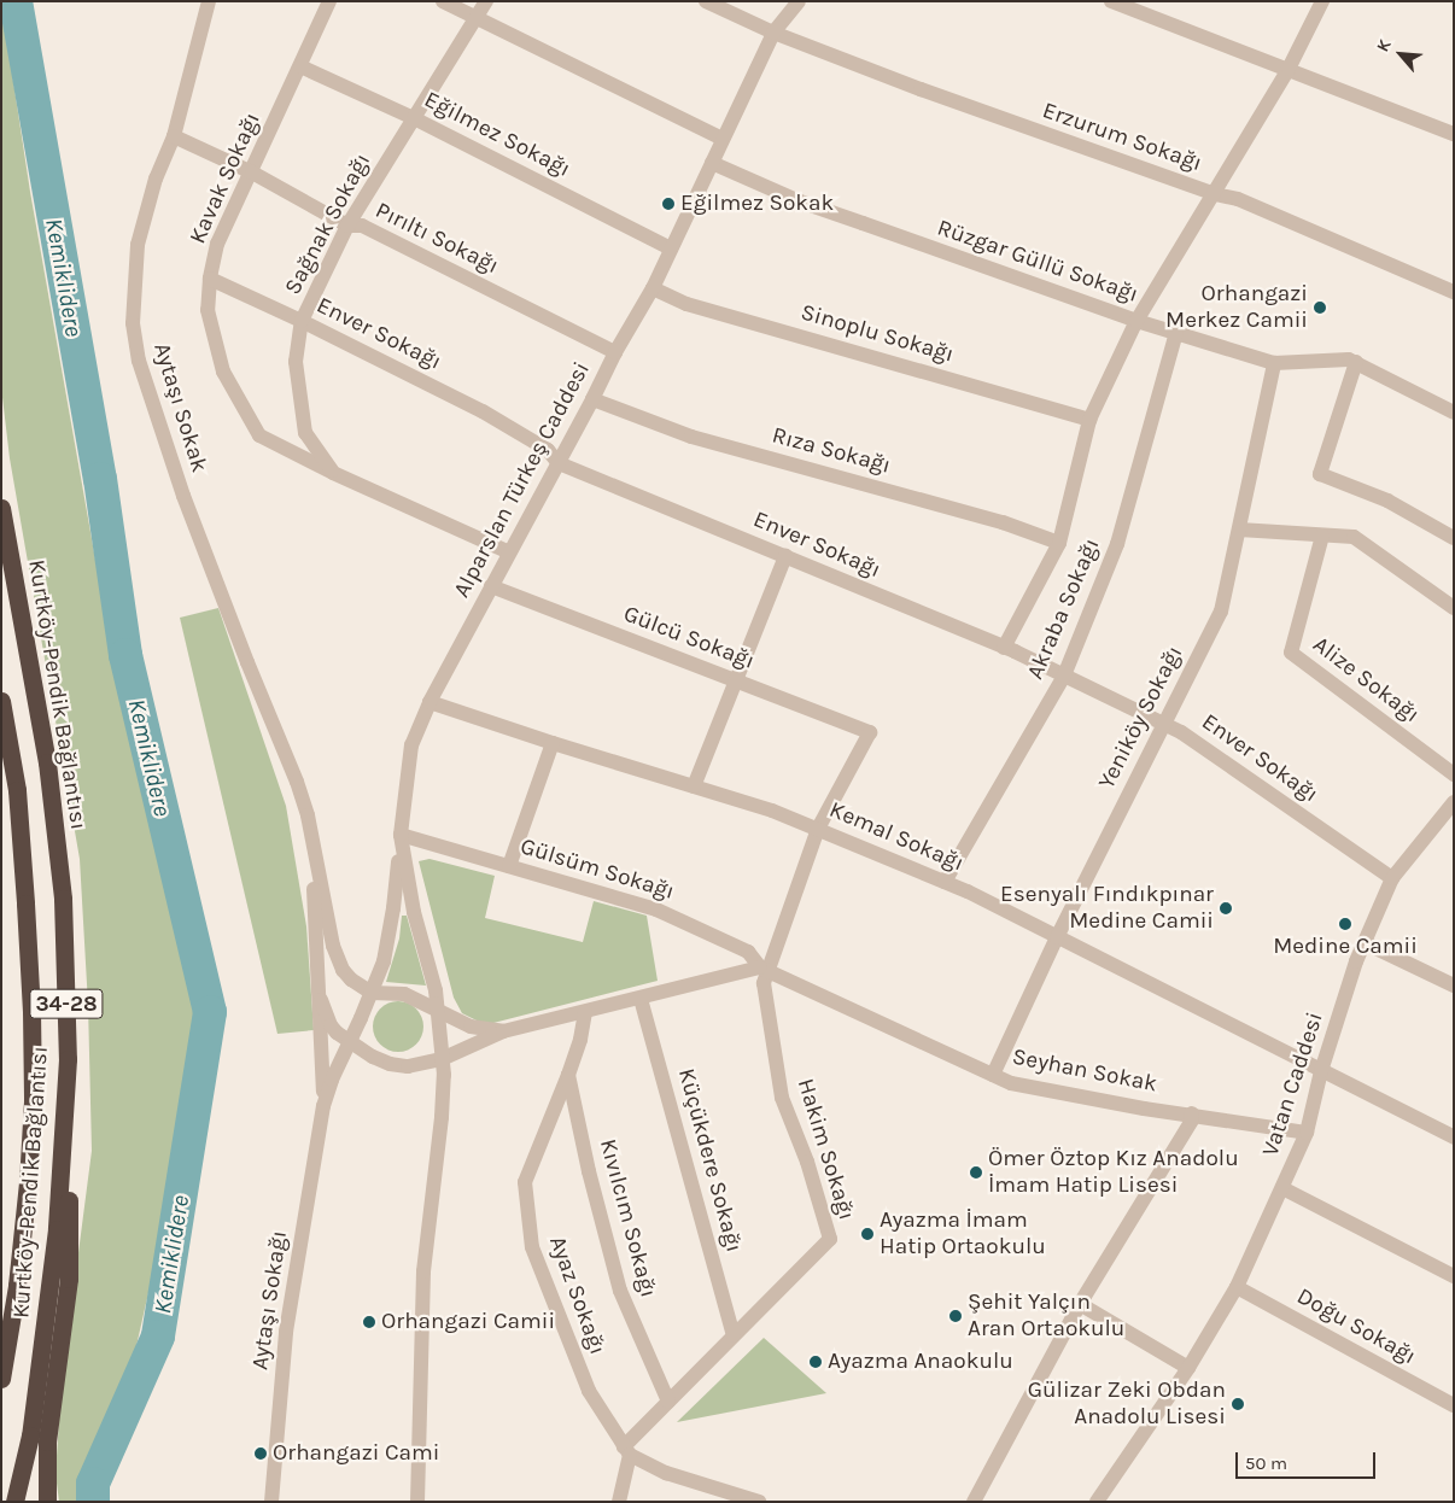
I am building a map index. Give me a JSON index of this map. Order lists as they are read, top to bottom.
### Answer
{
  "streets": {
    "highway": ["Kurtköy-Pendik Bağlantısı", "34-28"],
    "street": [
      "Eğilmez Sokağı",
      "Erzurum Sokağı",
      "Kavak Sokağı",
      "Sağnak Sokağı",
      "Pırıltı Sokağı",
      "Rüzgar Güllü Sokağı",
      "Enver Sokağı",
      "Sinoplu Sokağı",
      "Aytaşı Sokak",
      "Rıza Sokağı",
      "Alparslan Türkeş Caddesi",
      "Akraba Sokağı",
      "Gülcü Sokağı",
      "Alize Sokağı",
      "Yeniköy Sokağı",
      "Kemal Sokağı",
      "Gülsüm Sokağı",
      "Seyhan Sokak",
      "Vatan Caddesi",
      "Hakim Sokağı",
      "Küçükdere Sokağı",
      "Kıvılcım Sokağı",
      "Ayaz Sokağı",
      "Aytaşı Sokağı",
      "Doğu Sokağı"
    ]
  },
  "crossings": [
    ["Eğilmez Sokağı", "Kavak Sokağı"],
    ["Eğilmez Sokağı", "Sağnak Sokağı"],
    ["Eğilmez Sokağı", "Alparslan Türkeş Caddesi"],
    ["Erzurum Sokağı", "Alparslan Türkeş Caddesi"],
    ["Kavak Sokağı", "Sağnak Sokağı"],
    ["Kavak Sokağı", "Pırıltı Sokağı"],
    ["Kavak Sokağı", "Enver Sokağı"],
    ["Sağnak Sokağı", "Pırıltı Sokağı"],
    ["Sağnak Sokağı", "Enver Sokağı"],
    ["Pırıltı Sokağı", "Aytaşı Sokak"],
    ["Pırıltı Sokağı", "Alparslan Türkeş Caddesi"],
    ["Rüzgar Güllü Sokağı", "Alparslan Türkeş Caddesi"],
    ["Rüzgar Güllü Sokağı", "Akraba Sokağı"],
    ["Rüzgar Güllü Sokağı", "Yeniköy Sokağı"],
    ["Enver Sokağı", "Alparslan Türkeş Caddesi"],
    ["Enver Sokağı", "Akraba Sokağı"],
    ["Enver Sokağı", "Yeniköy Sokağı"],
    ["Enver Sokağı", "Vatan Caddesi"],
    ["Sinoplu Sokağı", "Alparslan Türkeş Caddesi"],
    ["Rıza Sokağı", "Alparslan Türkeş Caddesi"],
    ["Alparslan Türkeş Caddesi", "Gülcü Sokağı"],
    ["Alparslan Türkeş Caddesi", "Kemal Sokağı"],
    ["Alparslan Türkeş Caddesi", "Gülsüm Sokağı"],
    ["Akraba Sokağı", "Kemal Sokağı"],
    ["Gülcü Sokağı", "Hakim Sokağı"],
    ["Yeniköy Sokağı", "Kemal Sokağı"],
    ["Yeniköy Sokağı", "Seyhan Sokak"],
    ["Kemal Sokağı", "Vatan Caddesi"],
    ["Kemal Sokağı", "Hakim Sokağı"],
    ["Gülsüm Sokağı", "Seyhan Sokak"],
    ["Gülsüm Sokağı", "Hakim Sokağı"],
    ["Seyhan Sokak", "Vatan Caddesi"],
    ["Seyhan Sokak", "Hakim Sokağı"],
    ["Vatan Caddesi", "Doğu Sokağı"],
    ["Hakim Sokağı", "Küçükdere Sokağı"],
    ["Hakim Sokağı", "Kıvılcım Sokağı"],
    ["Hakim Sokağı", "Ayaz Sokağı"],
    ["Kıvılcım Sokağı", "Ayaz Sokağı"]
  ],
  "water": ["Kemiklidere"],
  "places": [
    "Eğilmez Sokak",
    "Orhangazi Merkez Camii",
    "Esenyalı Fındıkpınar Medine Camii",
    "Medine Camii",
    "Ömer Öztop Kız Anadolu İmam Hatip Lisesi",
    "Ayazma İmam Hatip Ortaokulu",
    "Şehit Yalçın Aran Ortaokulu",
    "Orhangazi Camii",
    "Ayazma Anaokulu",
    "Gülizar Zeki Obdan Anadolu Lisesi",
    "Orhangazi Cami"
  ],
  "scale_bar": "50 m",
  "north": "top left"
}
